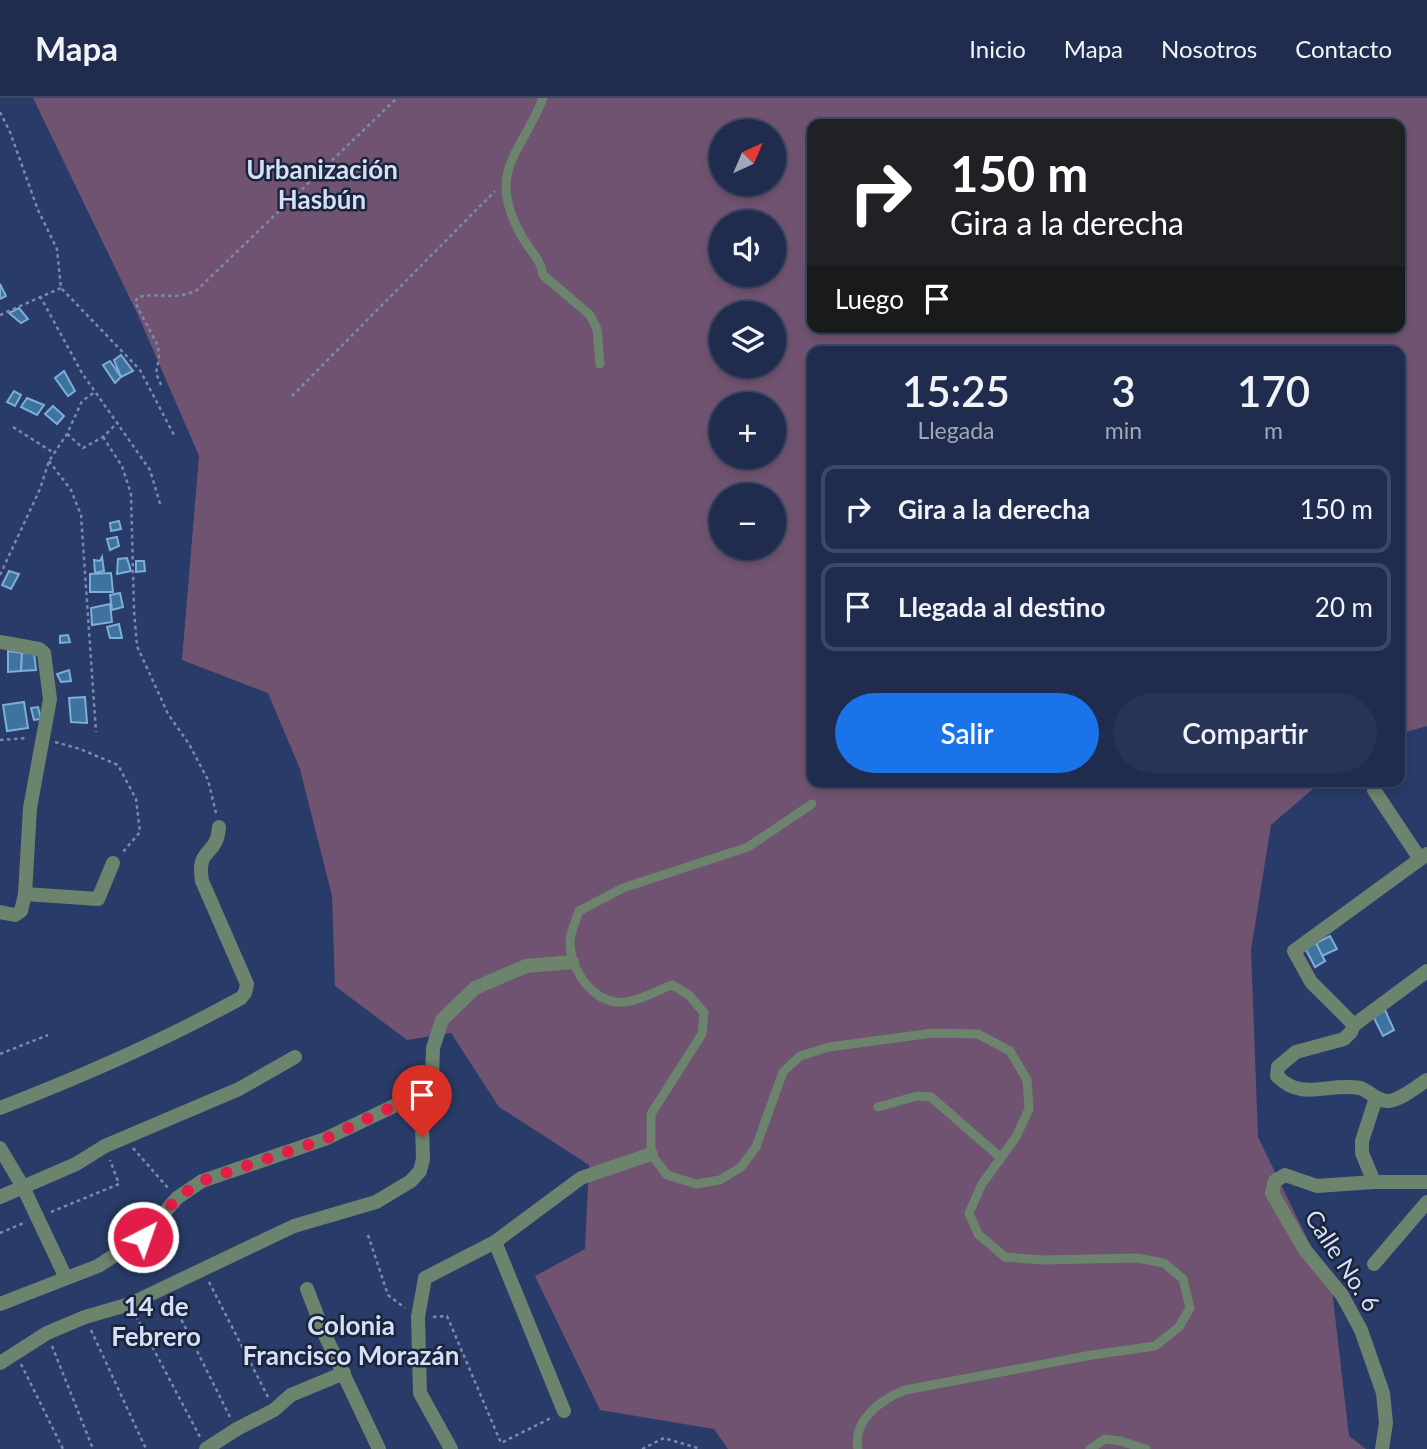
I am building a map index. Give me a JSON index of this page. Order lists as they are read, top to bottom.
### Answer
{
  "streets": {
    "street": ["Calle No. 6"]
  },
  "districts": ["Urbanización Hasbún", "14 de Febrero", "Colonia Francisco Morazán"],
  "north": "top right",
  "page": {
    "header": "Mapa",
    "nav": [
      "Inicio",
      "Mapa",
      "Nosotros",
      "Contacto"
    ],
    "map_buttons": ["+", "−"],
    "turn": ["150 m", "Gira a la derecha"],
    "then": "Luego",
    "eta": [
      "15:25",
      "Llegada",
      "3",
      "min",
      "170",
      "m"
    ],
    "list": [
      {
        "name": "Gira a la derecha",
        "value": "150 m"
      },
      {
        "name": "Llegada al destino",
        "value": "20 m"
      }
    ],
    "buttons": ["Salir", "Compartir"]
  }
}
